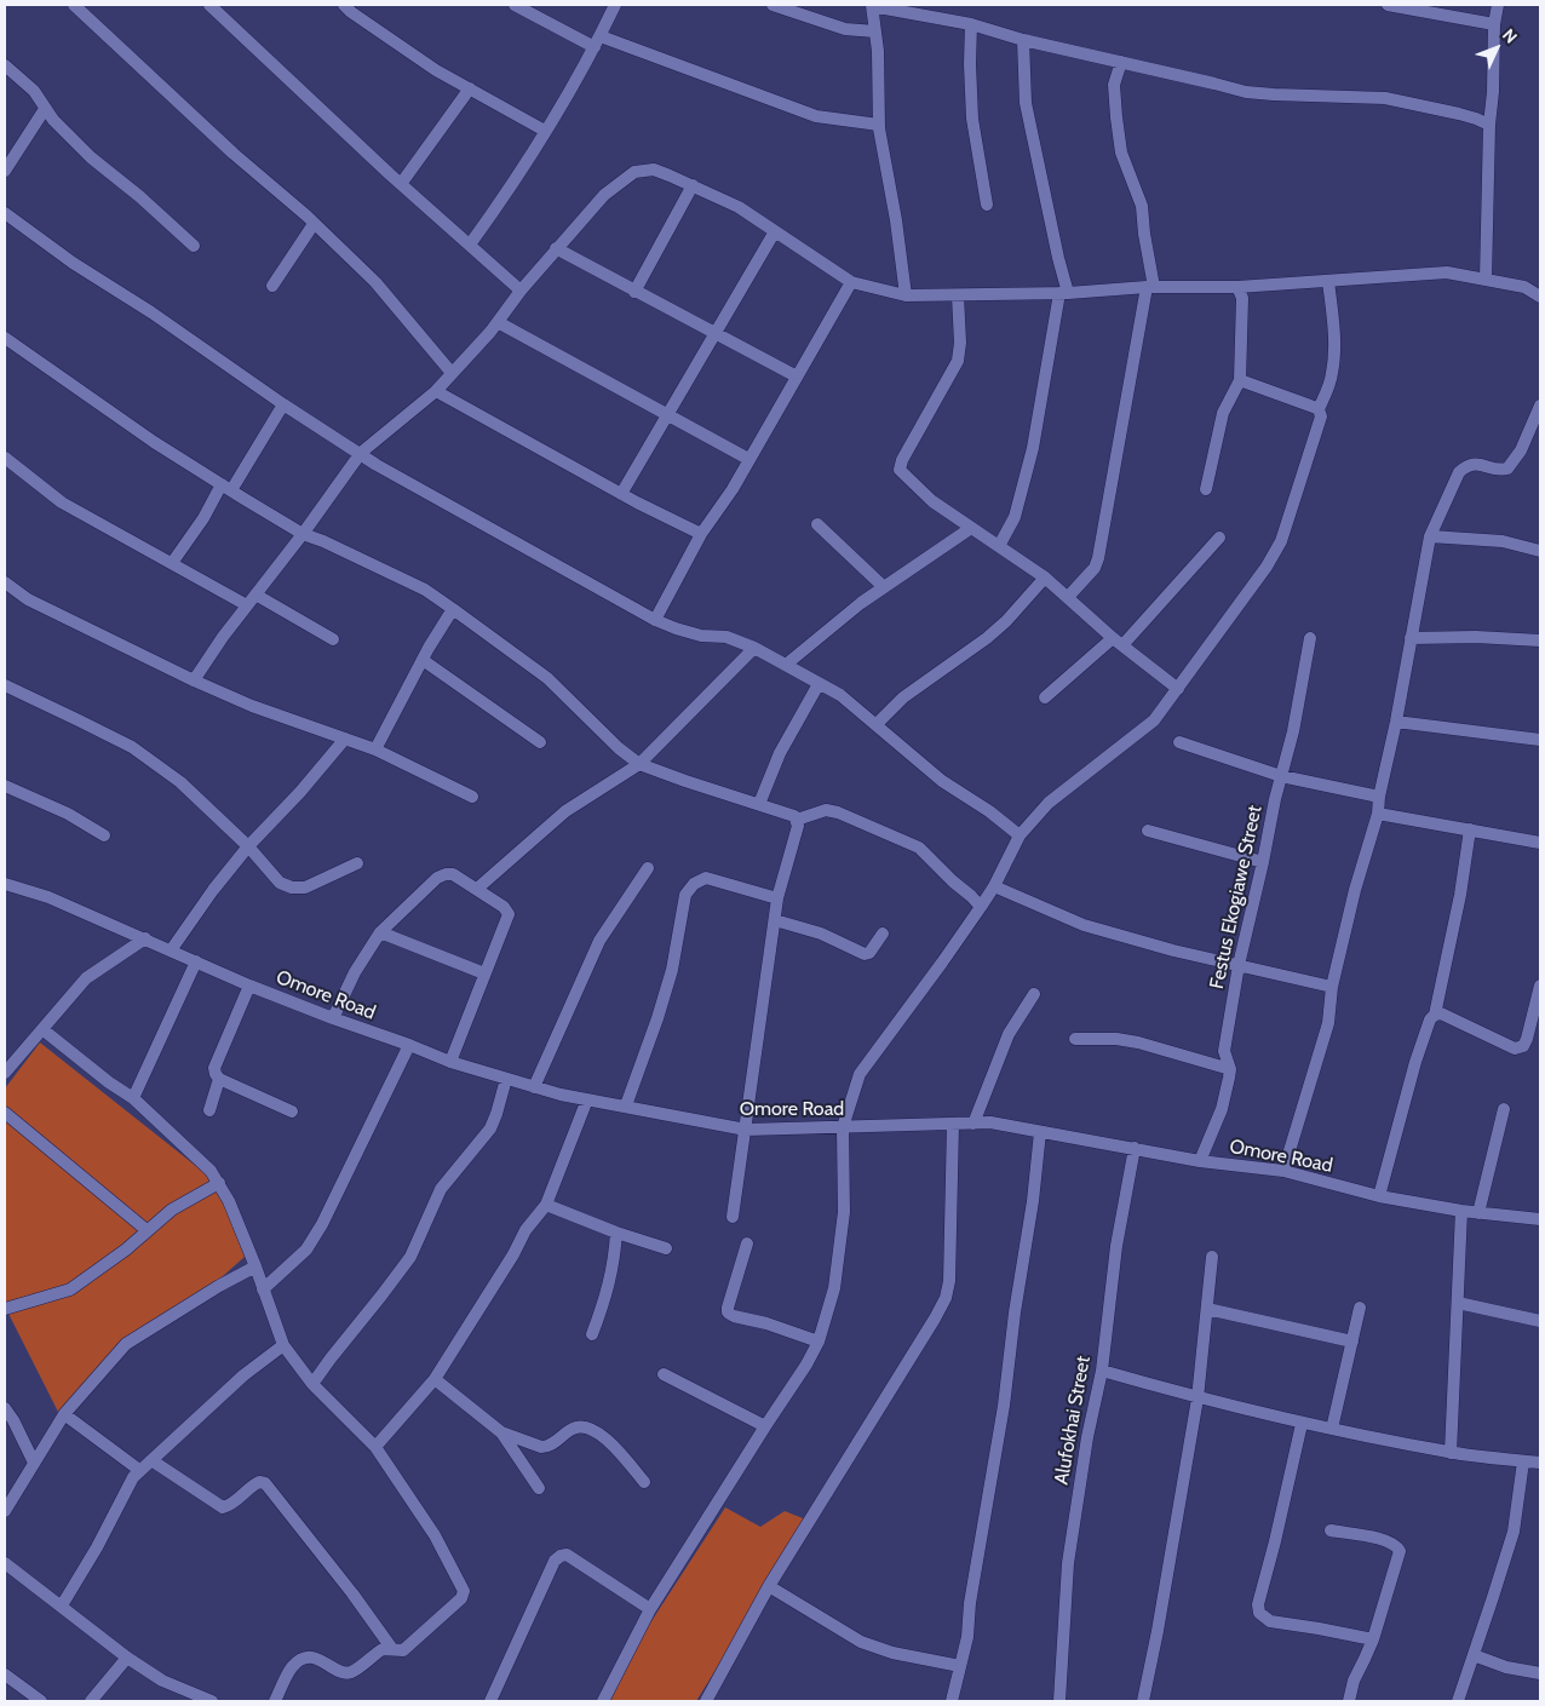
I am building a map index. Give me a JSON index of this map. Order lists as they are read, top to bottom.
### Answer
{
  "streets": {
    "street": ["Festus Ekogiawe Street", "Omore Road", "Alufokhai Street"]
  },
  "crossings": [
    ["Festus Ekogiawe Street", "Omore Road"],
    ["Omore Road", "Alufokhai Street"]
  ],
  "north": "top right"
}
